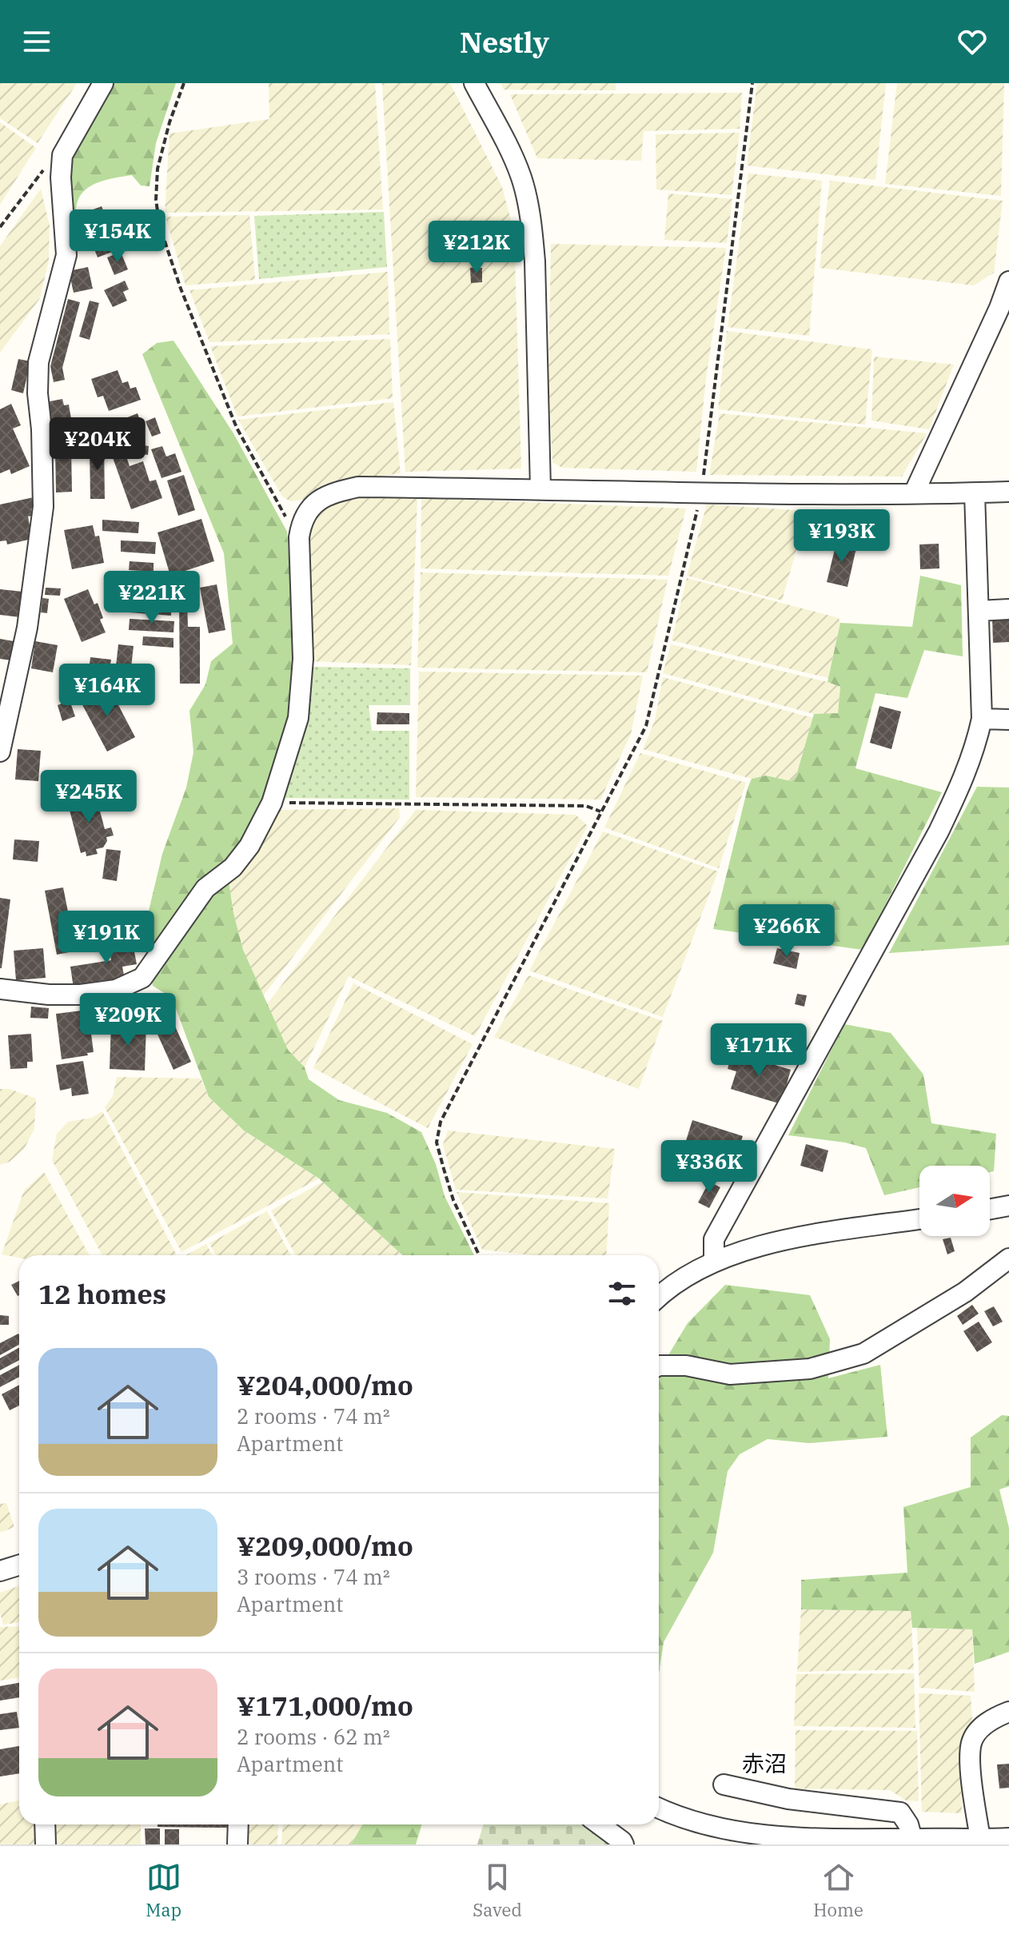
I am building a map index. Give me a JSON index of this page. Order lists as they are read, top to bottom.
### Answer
{
  "districts": ["赤沼"],
  "north": "right",
  "page": {
    "header": "Nestly",
    "price": [
      "¥154K",
      "¥212K",
      "¥204K",
      "¥193K",
      "¥221K",
      "¥164K",
      "¥245K",
      "¥266K",
      "¥191K",
      "¥209K",
      "¥171K",
      "¥336K"
    ],
    "heading": "12 homes",
    "list": [
      {
        "name": "¥204,000/mo",
        "note": "2 rooms · 74 m² · Apartment"
      },
      {
        "name": "¥209,000/mo",
        "note": "3 rooms · 74 m² · Apartment"
      },
      {
        "name": "¥171,000/mo",
        "note": "2 rooms · 62 m² · Apartment"
      }
    ],
    "tabs": ["Map", "Saved", "Home"]
  }
}
